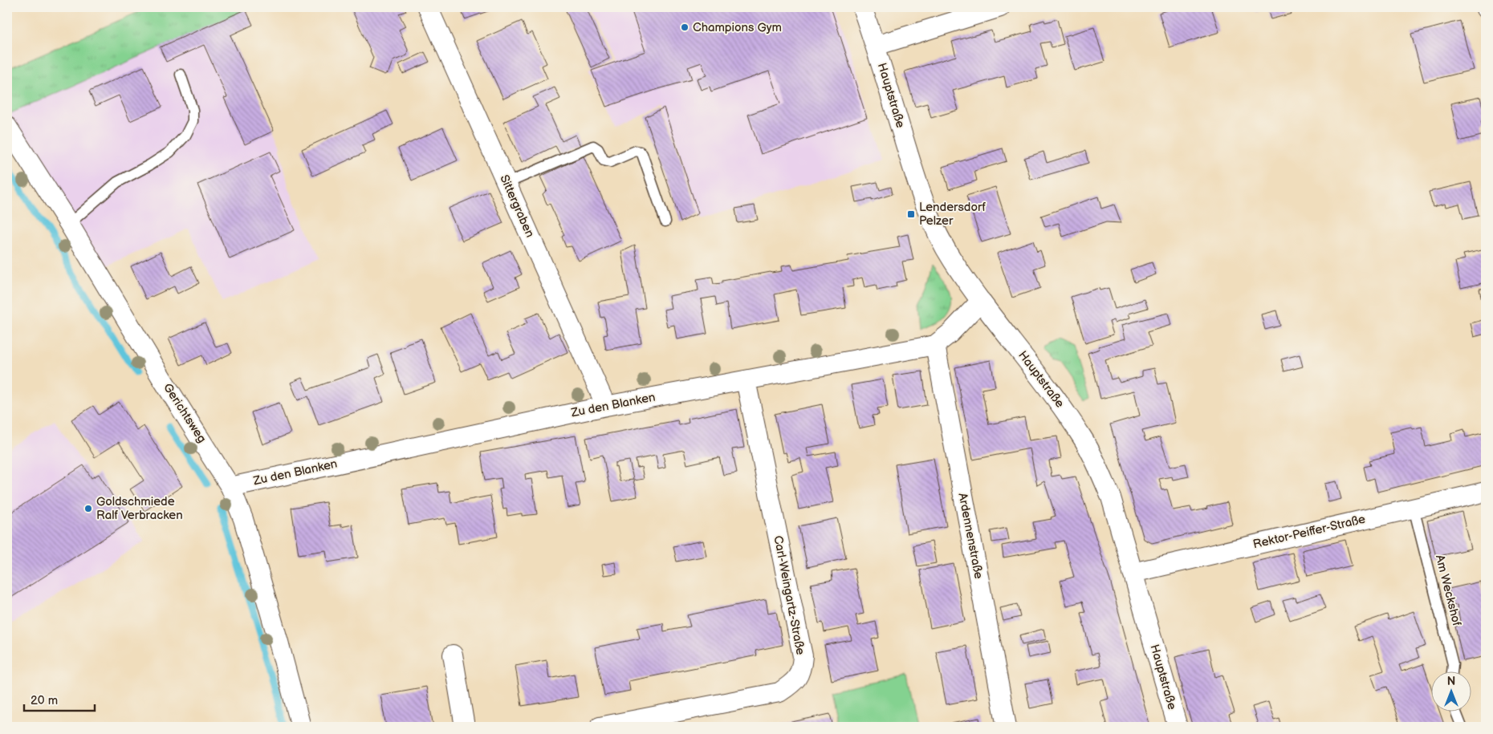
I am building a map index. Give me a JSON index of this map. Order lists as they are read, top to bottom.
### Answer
{
  "streets": {
    "street": [
      "Hauptstraße",
      "Sittergraben",
      "Zu den Blanken",
      "Gerichtsweg",
      "Rektor-Peiffer-Straße",
      "Ardennenstraße",
      "Carl-Weingartz-Straße"
    ],
    "lane": ["Am Weckshof"]
  },
  "crossings": [
    ["Hauptstraße", "Zu den Blanken"],
    ["Hauptstraße", "Rektor-Peiffer-Straße"],
    ["Sittergraben", "Zu den Blanken"],
    ["Zu den Blanken", "Gerichtsweg"],
    ["Zu den Blanken", "Ardennenstraße"],
    ["Zu den Blanken", "Carl-Weingartz-Straße"],
    ["Rektor-Peiffer-Straße", "Am Weckshof"]
  ],
  "places": {
    "other": ["Champions Gym", "Goldschmiede Ralf Verbracken"],
    "transit": ["Lendersdorf Pelzer"]
  },
  "scale_bar": "20 m",
  "north": "top"
}
